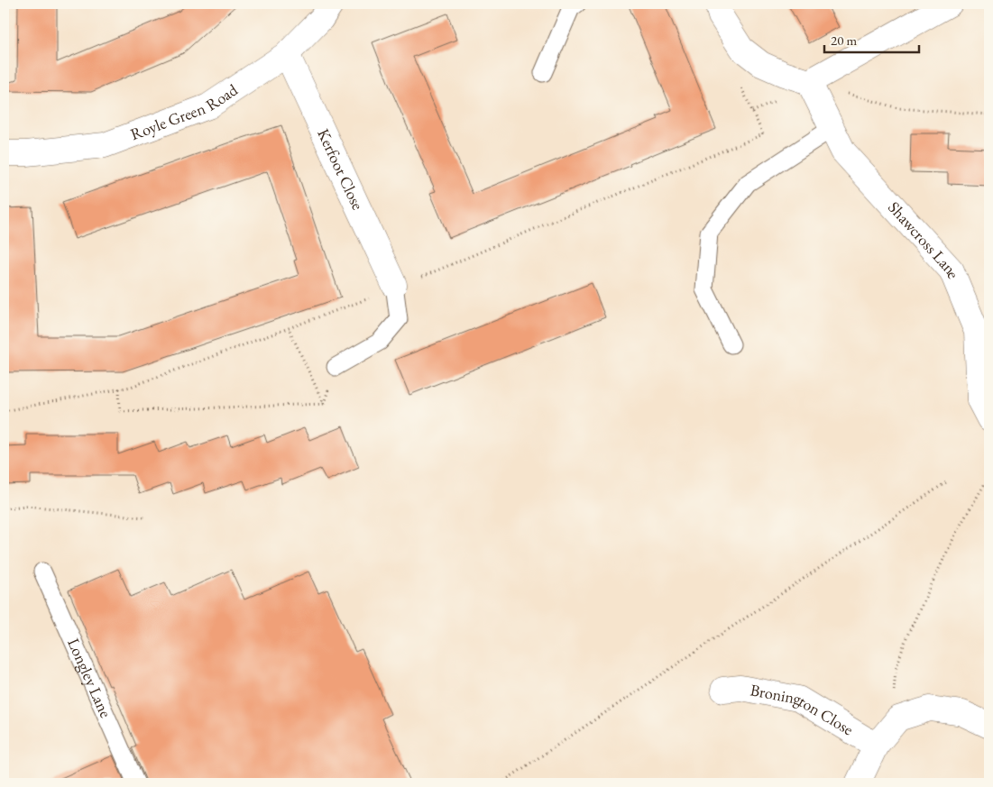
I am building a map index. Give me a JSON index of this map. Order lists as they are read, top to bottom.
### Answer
{
  "streets": {
    "street": [
      "Royle Green Road",
      "Kerfoot Close",
      "Shawcross Lane",
      "Bronington Close"
    ],
    "lane": ["Longley Lane"]
  },
  "crossings": [
    ["Royle Green Road", "Kerfoot Close"]
  ],
  "scale_bar": "20 m"
}
